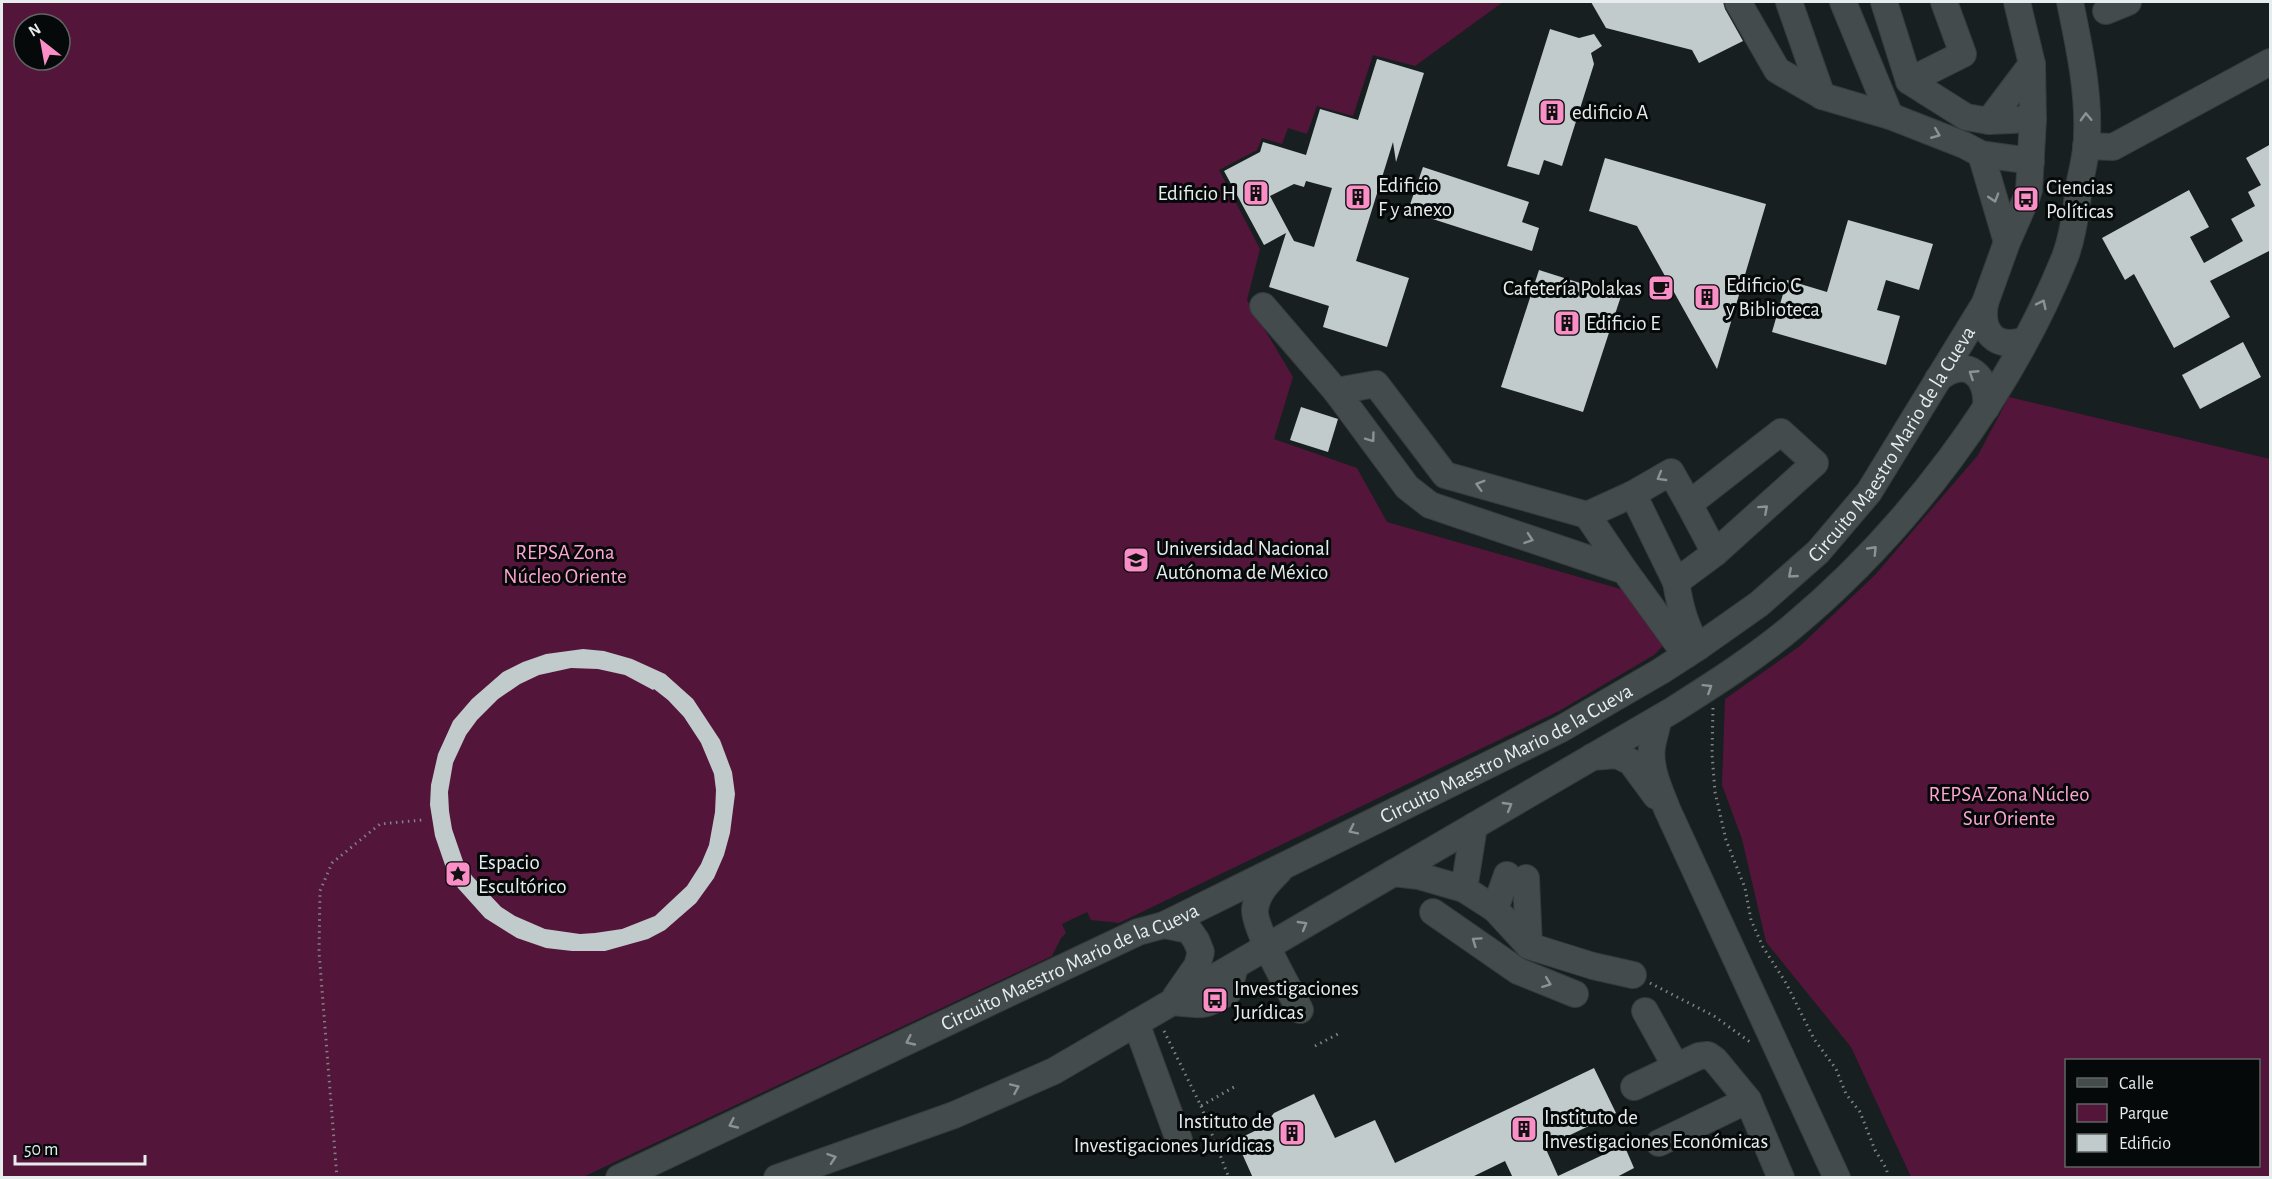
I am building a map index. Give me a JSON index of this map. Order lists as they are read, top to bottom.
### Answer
{
  "streets": {
    "street": ["Circuito Maestro Mario de la Cueva"]
  },
  "parks": ["REPSA Zona Núcleo Oriente", "REPSA Zona Núcleo Sur Oriente"],
  "places": {
    "building": [
      "edificio A",
      "Edificio H",
      "Edificio F y anexo",
      "Edificio C y Biblioteca",
      "Edificio E",
      "Instituto de Investigaciones Económicas",
      "Instituto de Investigaciones Jurídicas"
    ],
    "bus stop": ["Ciencias Políticas", "Investigaciones Jurídicas"],
    "cafe": ["Cafetería Polakas"],
    "school or university": ["Universidad Nacional Autónoma de México"],
    "place": ["Espacio Escultórico"]
  },
  "legend": ["Calle", "Parque", "Edificio"],
  "scale_bar": "50 m",
  "north": "top left"
}
